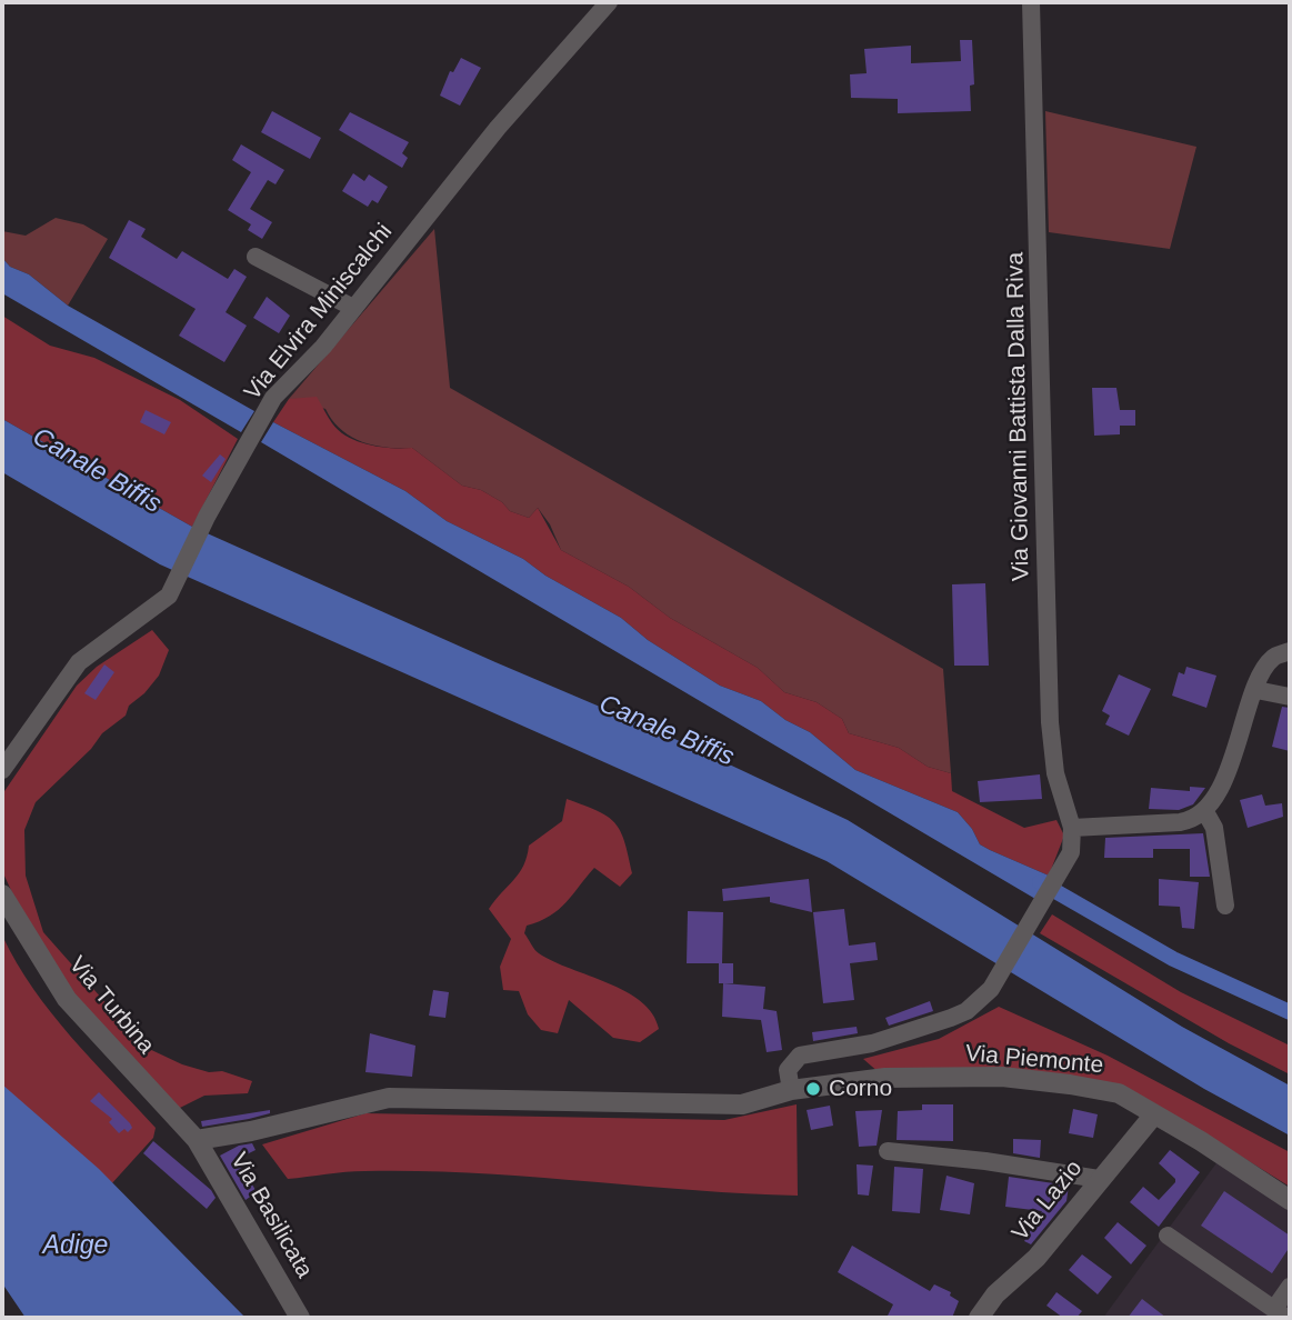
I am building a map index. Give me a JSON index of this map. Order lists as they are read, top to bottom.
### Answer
{
  "streets": {
    "street": [
      "Via Elvira Miniscalchi",
      "Via Giovanni Battista Dalla Riva",
      "Via Turbina",
      "Via Piemonte",
      "Via Lazio",
      "Via Basilicata"
    ]
  },
  "crossings": [
    ["Via Giovanni Battista Dalla Riva", "Via Piemonte"],
    ["Via Turbina", "Via Piemonte"],
    ["Via Turbina", "Via Basilicata"],
    ["Via Piemonte", "Via Lazio"],
    ["Via Piemonte", "Via Basilicata"]
  ],
  "water": ["Canale Biffis", "Adige"],
  "places": ["Corno"]
}
